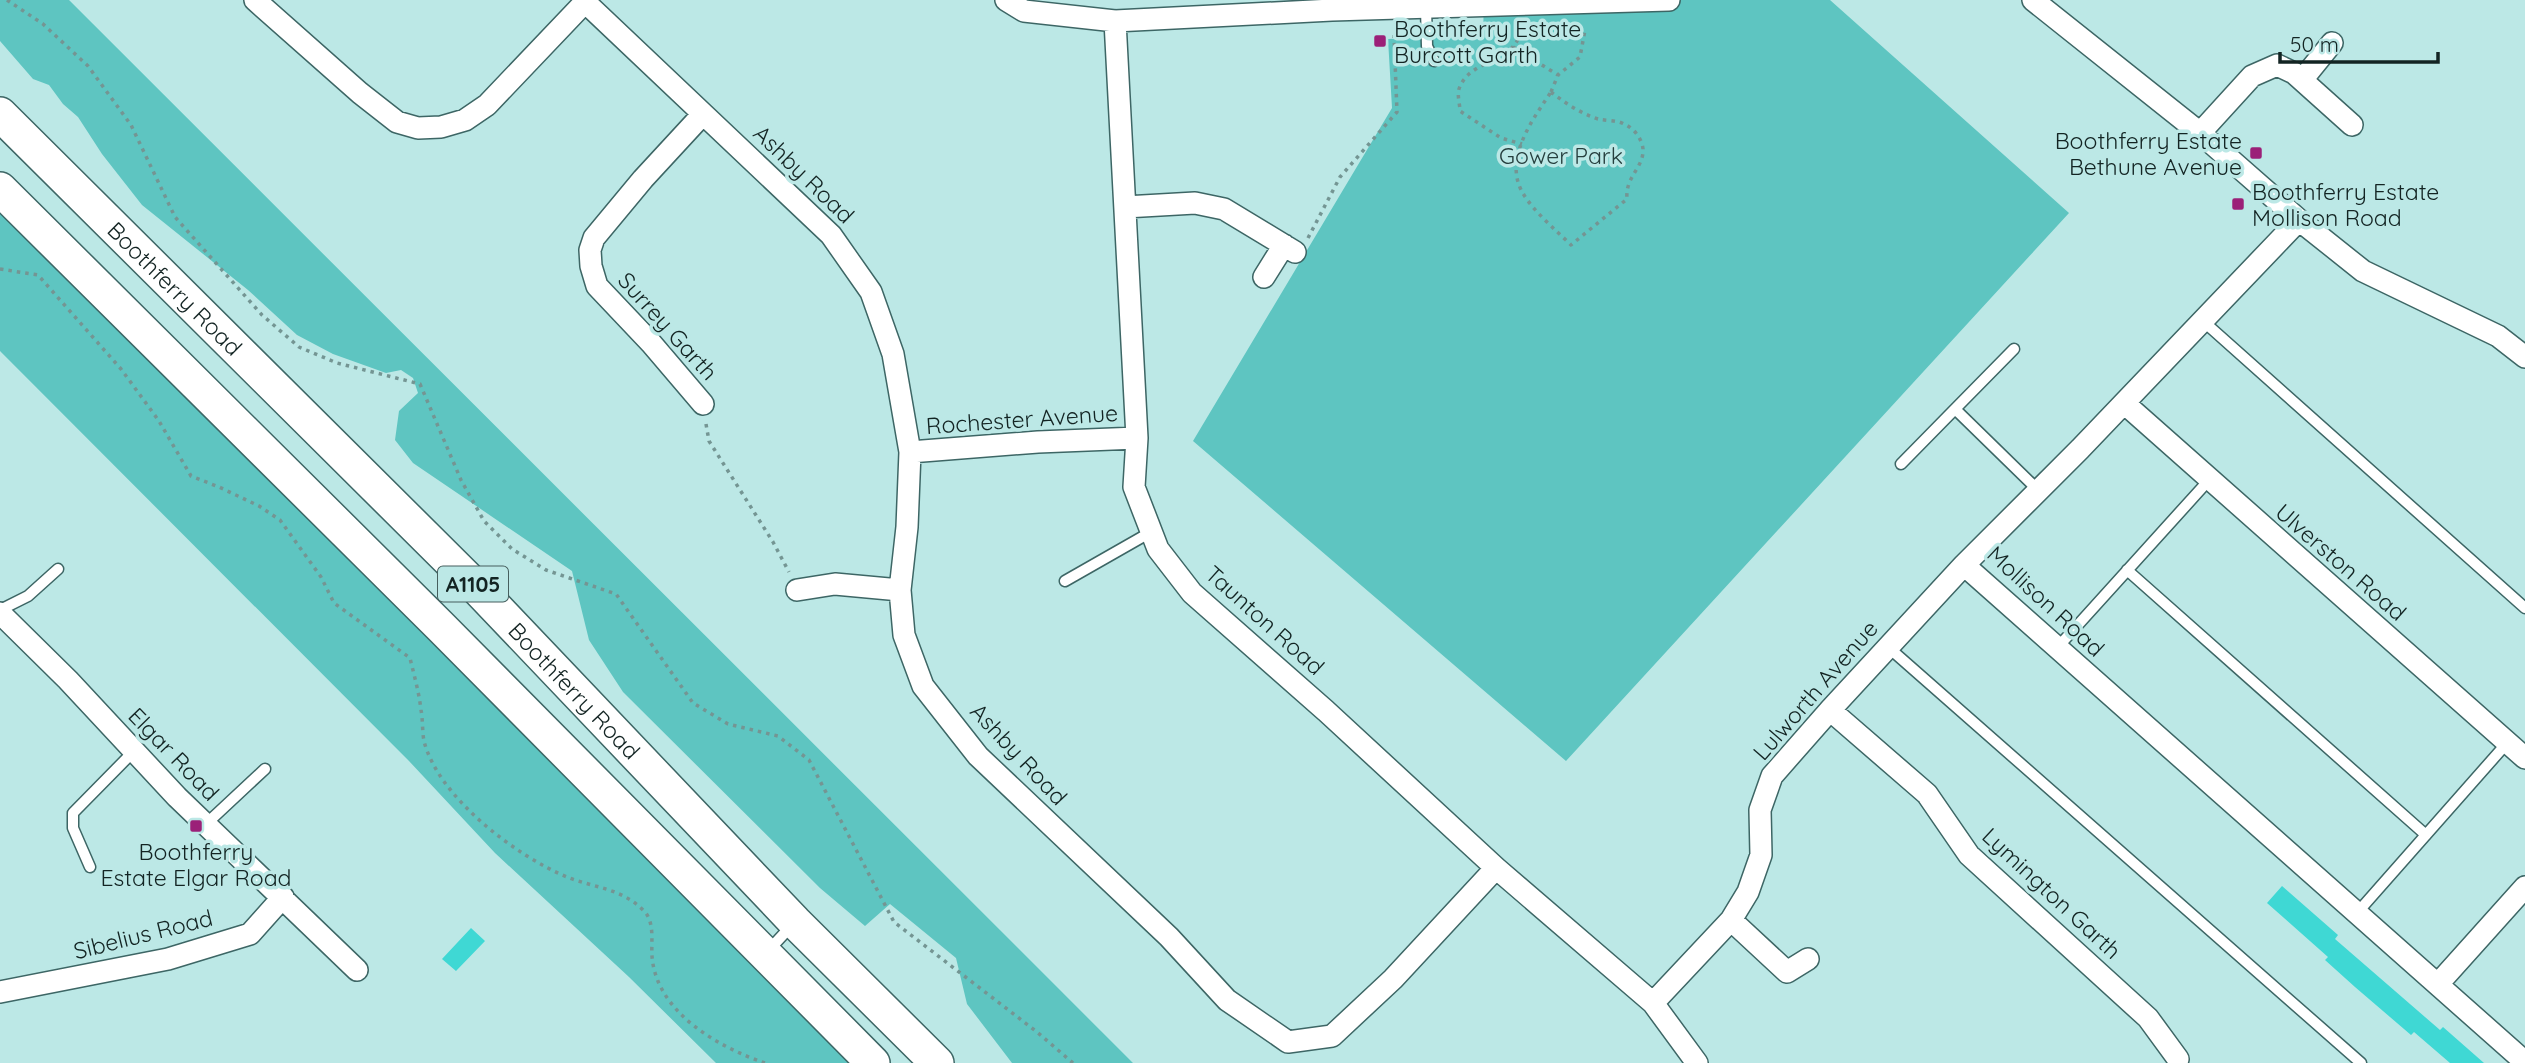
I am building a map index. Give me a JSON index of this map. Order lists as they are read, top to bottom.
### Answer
{
  "streets": {
    "main road": ["Boothferry Road", "A1105"],
    "street": [
      "Ashby Road",
      "Surrey Garth",
      "Rochester Avenue",
      "Ulverston Road",
      "Mollison Road",
      "Taunton Road",
      "Lulworth Avenue",
      "Elgar Road",
      "Lymington Garth",
      "Sibelius Road"
    ]
  },
  "crossings": [
    ["Ashby Road", "Surrey Garth"],
    ["Ashby Road", "Rochester Avenue"],
    ["Ashby Road", "Taunton Road"],
    ["Rochester Avenue", "Taunton Road"],
    ["Ulverston Road", "Mollison Road"],
    ["Mollison Road", "Lulworth Avenue"],
    ["Taunton Road", "Lulworth Avenue"],
    ["Lulworth Avenue", "Lymington Garth"],
    ["Elgar Road", "Sibelius Road"]
  ],
  "parks": ["Gower Park"],
  "places": {
    "transit": [
      "Boothferry Estate Burcott Garth",
      "Boothferry Estate Bethune Avenue",
      "Boothferry Estate Mollison Road",
      "Boothferry Estate Elgar Road"
    ]
  },
  "scale_bar": "50 m"
}
